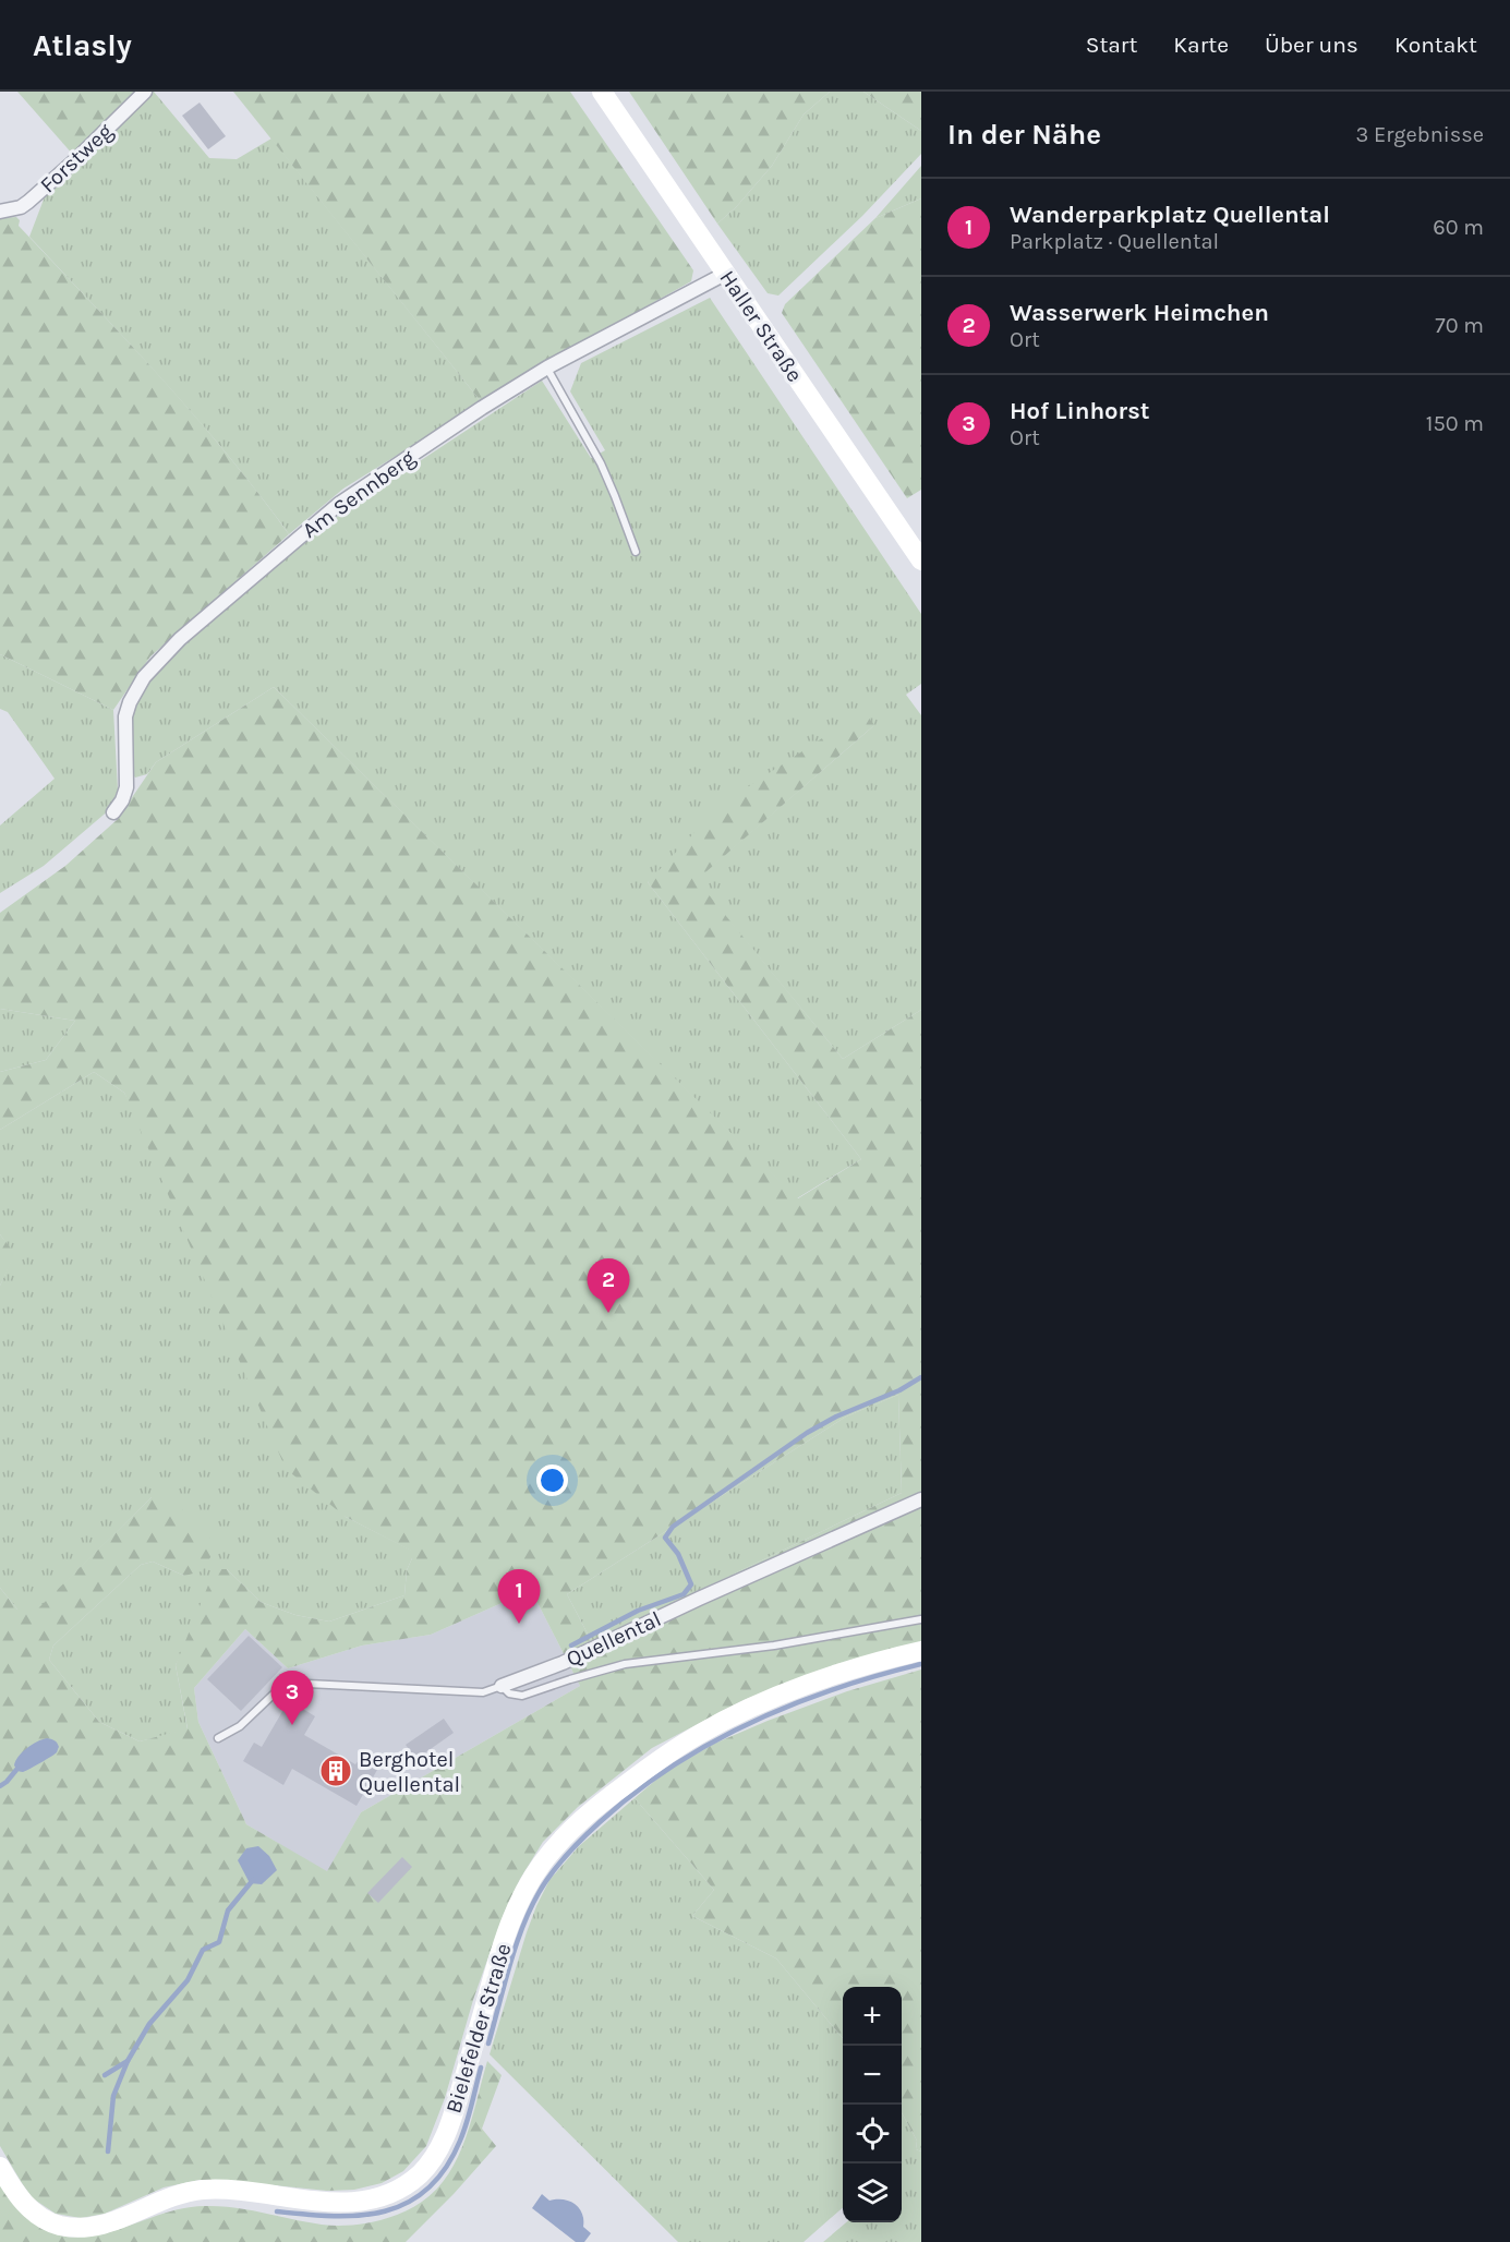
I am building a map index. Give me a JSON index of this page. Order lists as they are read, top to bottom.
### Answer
{
  "streets": {
    "main road": ["Haller Straße", "Bielefelder Straße"],
    "street": ["Forstweg", "Am Sennberg", "Quellental"]
  },
  "crossings": [
    ["Haller Straße", "Am Sennberg"]
  ],
  "places": {
    "building": ["Berghotel Quellental"]
  },
  "page": {
    "header": "Atlasly",
    "nav": [
      "Start",
      "Karte",
      "Über uns",
      "Kontakt"
    ],
    "heading": ["In der Nähe", "3 Ergebnisse"],
    "list": [
      {
        "mark": "1",
        "name": "Wanderparkplatz Quellental",
        "note": "Parkplatz · Quellental",
        "value": "60 m"
      },
      {
        "mark": "2",
        "name": "Wasserwerk Heimchen",
        "note": "Ort",
        "value": "70 m"
      },
      {
        "mark": "3",
        "name": "Hof Linhorst",
        "note": "Ort",
        "value": "150 m"
      }
    ],
    "pins": ["2", "1", "3"],
    "map_buttons": ["+", "−"]
  }
}
